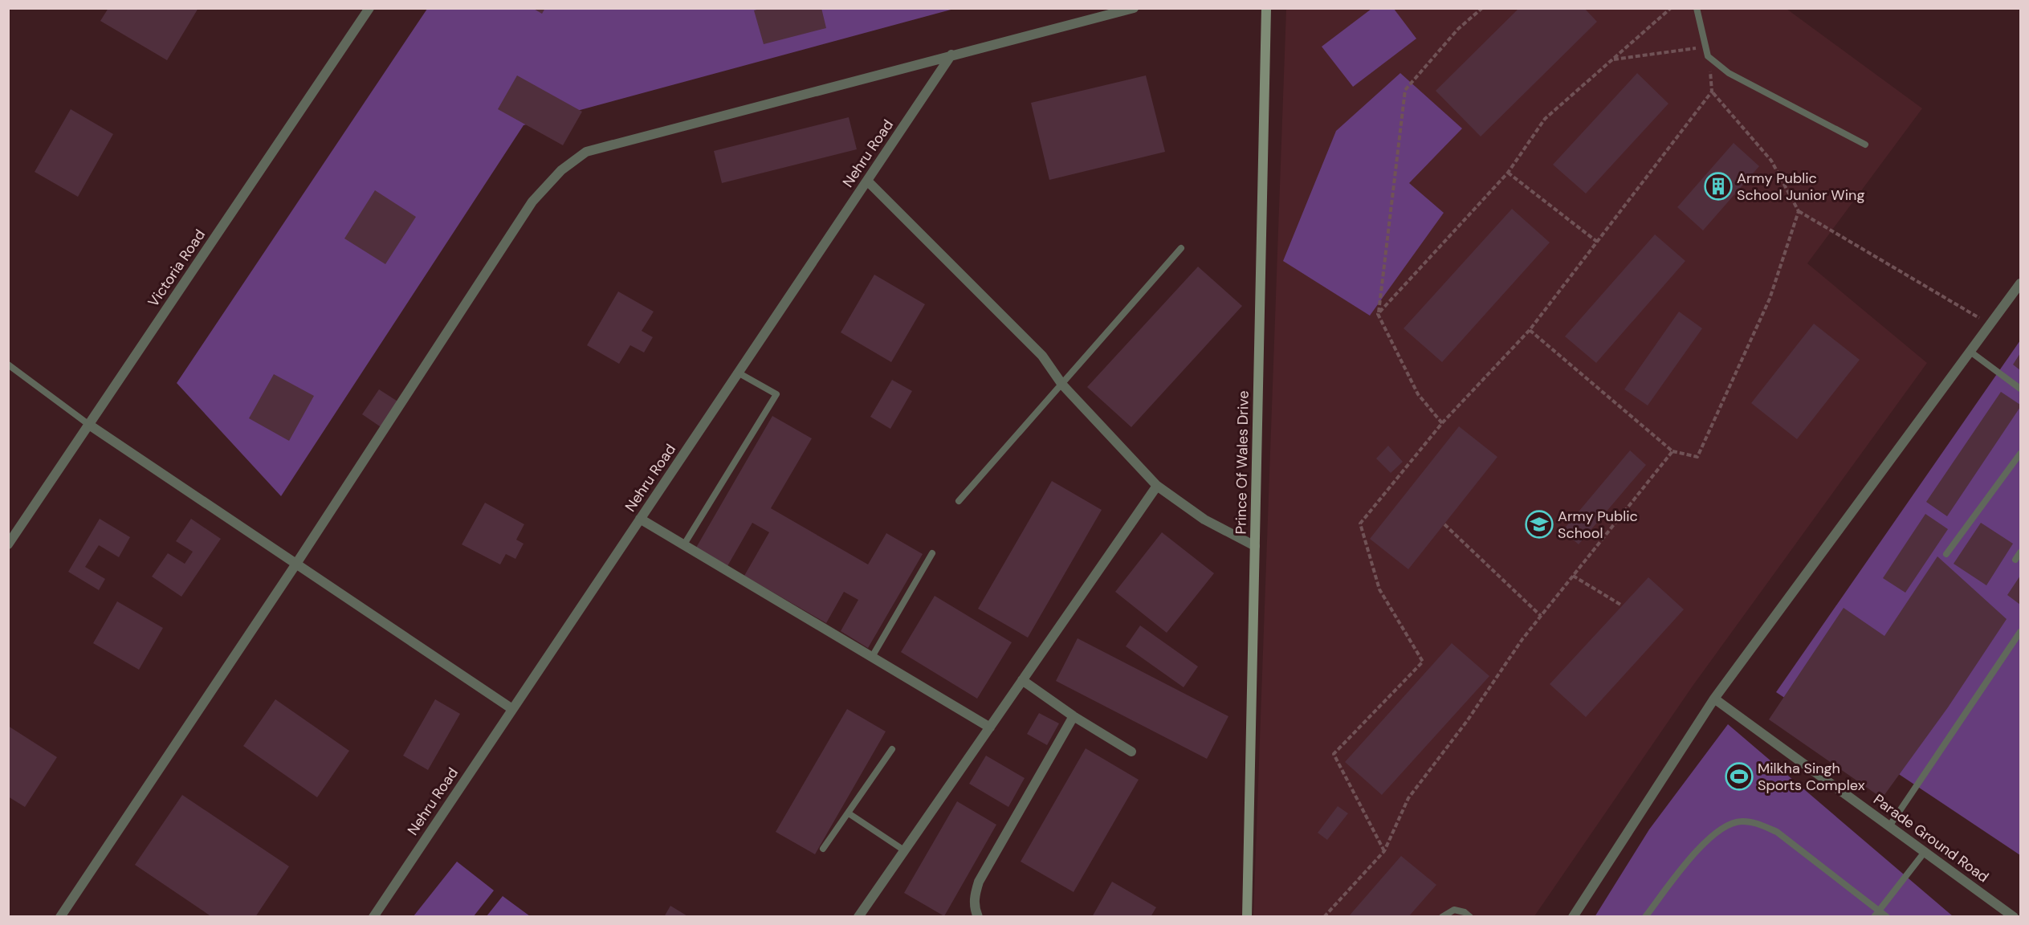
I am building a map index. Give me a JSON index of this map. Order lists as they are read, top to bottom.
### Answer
{
  "streets": {
    "main road": ["Prince Of Wales Drive"],
    "street": ["Nehru Road", "Victoria Road", "Parade Ground Road"]
  },
  "places": {
    "building": ["Army Public School Junior Wing"],
    "school or university": ["Army Public School"],
    "sports": ["Milkha Singh Sports Complex"]
  }
}
